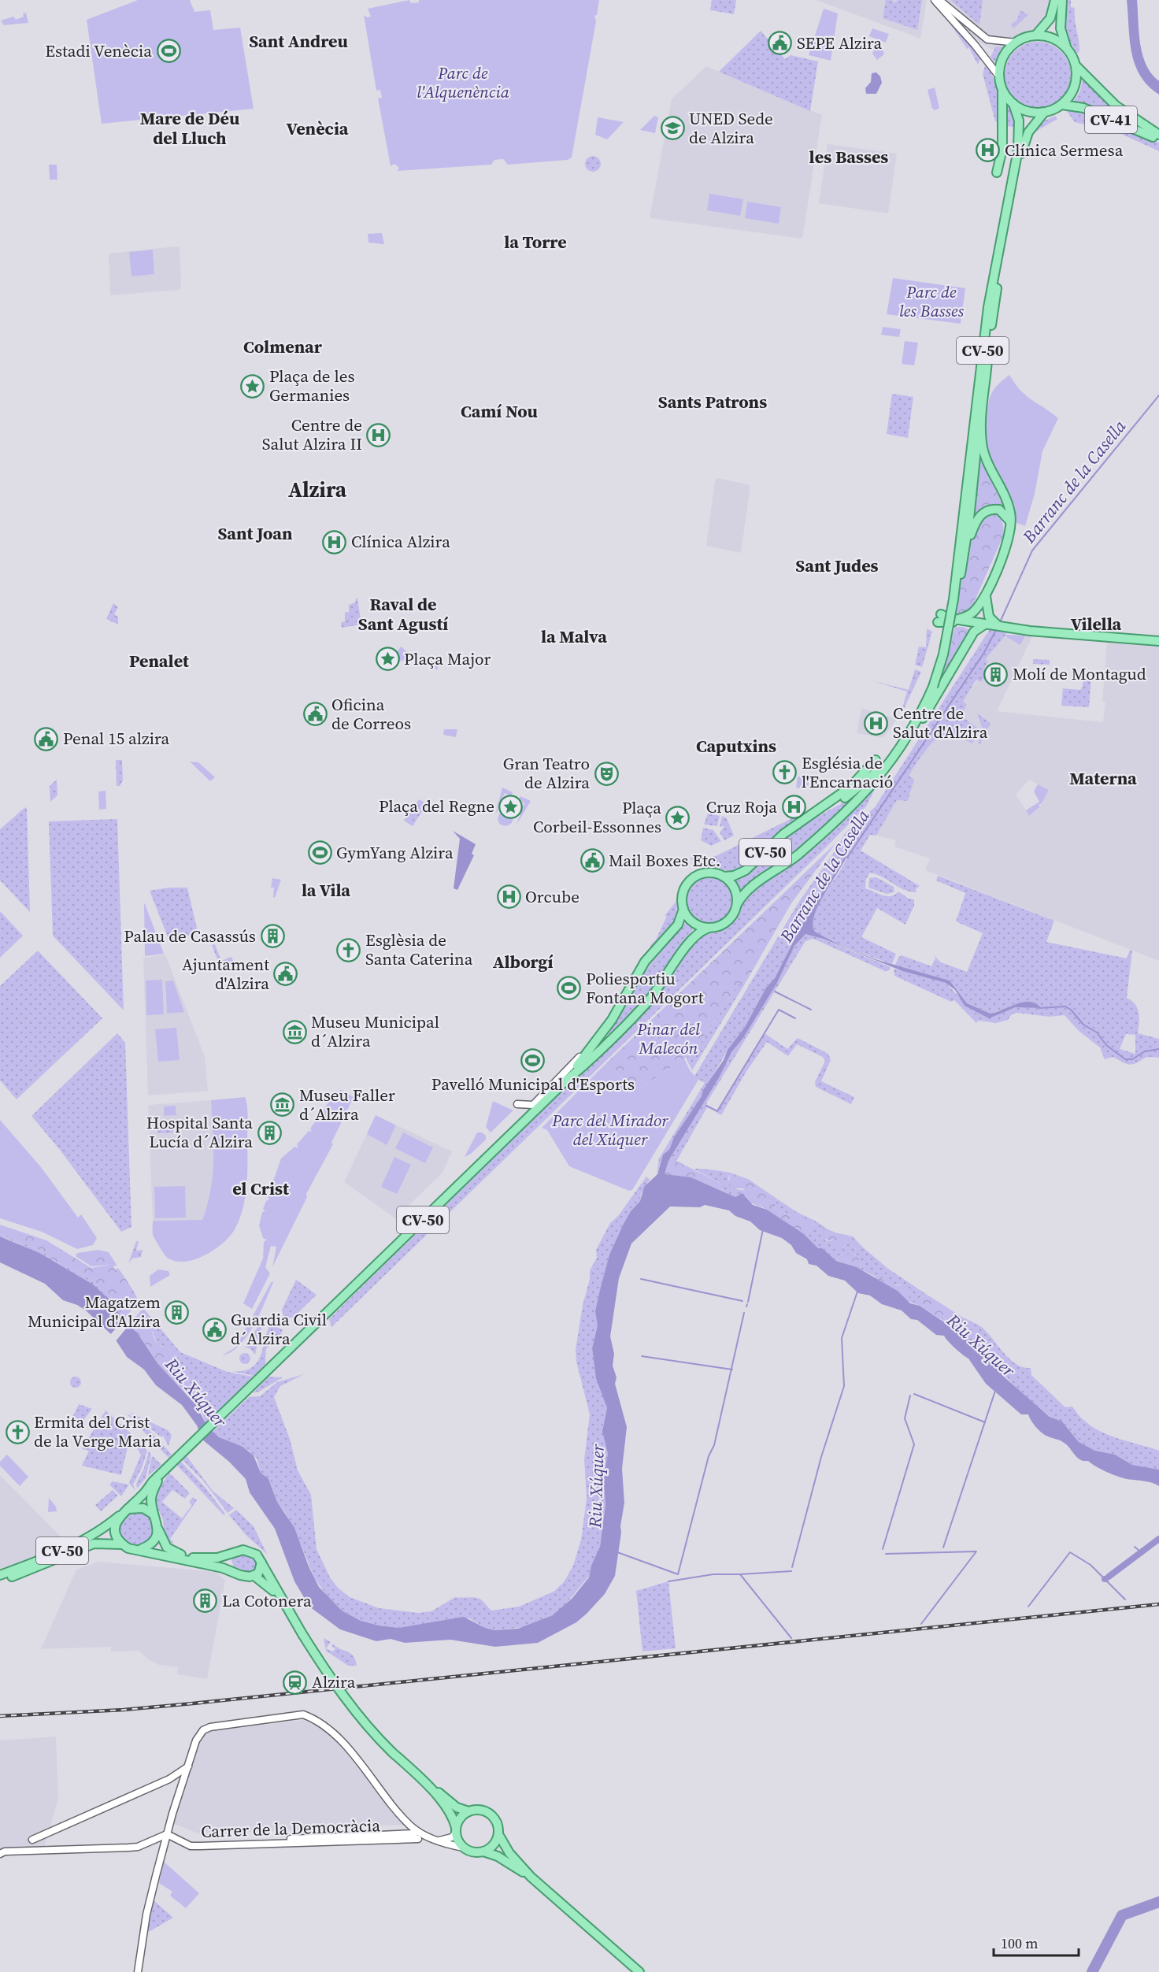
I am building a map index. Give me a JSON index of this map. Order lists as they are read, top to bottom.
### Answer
{
  "streets": {
    "main road": ["CV-41", "CV-50"],
    "street": ["Carrer de la Democràcia"]
  },
  "crossings": [
    ["CV-41", "CV-50"]
  ],
  "districts": [
    "Sant Andreu",
    "Mare de Déu del Lluch",
    "Venècia",
    "les Basses",
    "la Torre",
    "Colmenar",
    "Sants Patrons",
    "Camí Nou",
    "Alzira",
    "Sant Joan",
    "Sant Judes",
    "Raval de Sant Agustí",
    "Vilella",
    "la Malva",
    "Penalet",
    "Caputxins",
    "Materna",
    "la Vila",
    "Alborgí",
    "el Crist"
  ],
  "water": ["Barranc de la Casella", "Riu Xúquer"],
  "parks": [
    "Parc de l'Alquenència",
    "Parc de les Basses",
    "Pinar del Malecón",
    "Parc del Mirador del Xúquer"
  ],
  "places": {
    "public building": [
      "SEPE Alzira",
      "Oficina de Correos",
      "Penal 15 alzira",
      "Mail Boxes Etc.",
      "Ajuntament d'Alzira",
      "Guardia Civil d´Alzira"
    ],
    "sports": [
      "Estadi Venècia",
      "GymYang Alzira",
      "Poliesportiu Fontana Mogort",
      "Pavelló Municipal d'Esports"
    ],
    "school or university": ["UNED Sede de Alzira"],
    "hospital": [
      "Clínica Sermesa",
      "Centre de Salut Alzira II",
      "Clínica Alzira",
      "Centre de Salut d'Alzira",
      "Cruz Roja",
      "Orcube"
    ],
    "place": [
      "Plaça de les Germanies",
      "Plaça Major",
      "Plaça del Regne",
      "Plaça Corbeil-Essonnes"
    ],
    "building": [
      "Molí de Montagud",
      "Palau de Casassús",
      "Hospital Santa Lucía d´Alzira",
      "Magatzem Municipal d'Alzira",
      "La Cotonera"
    ],
    "church": ["Església de l'Encarnació", "Esglèsia de Santa Caterina", "Ermita del Crist de la Verge Maria"],
    "theatre": ["Gran Teatro de Alzira"],
    "museum": ["Museu Municipal d´Alzira", "Museu Faller d´Alzira"],
    "station": ["Alzira"]
  },
  "scale_bar": "100 m"
}
